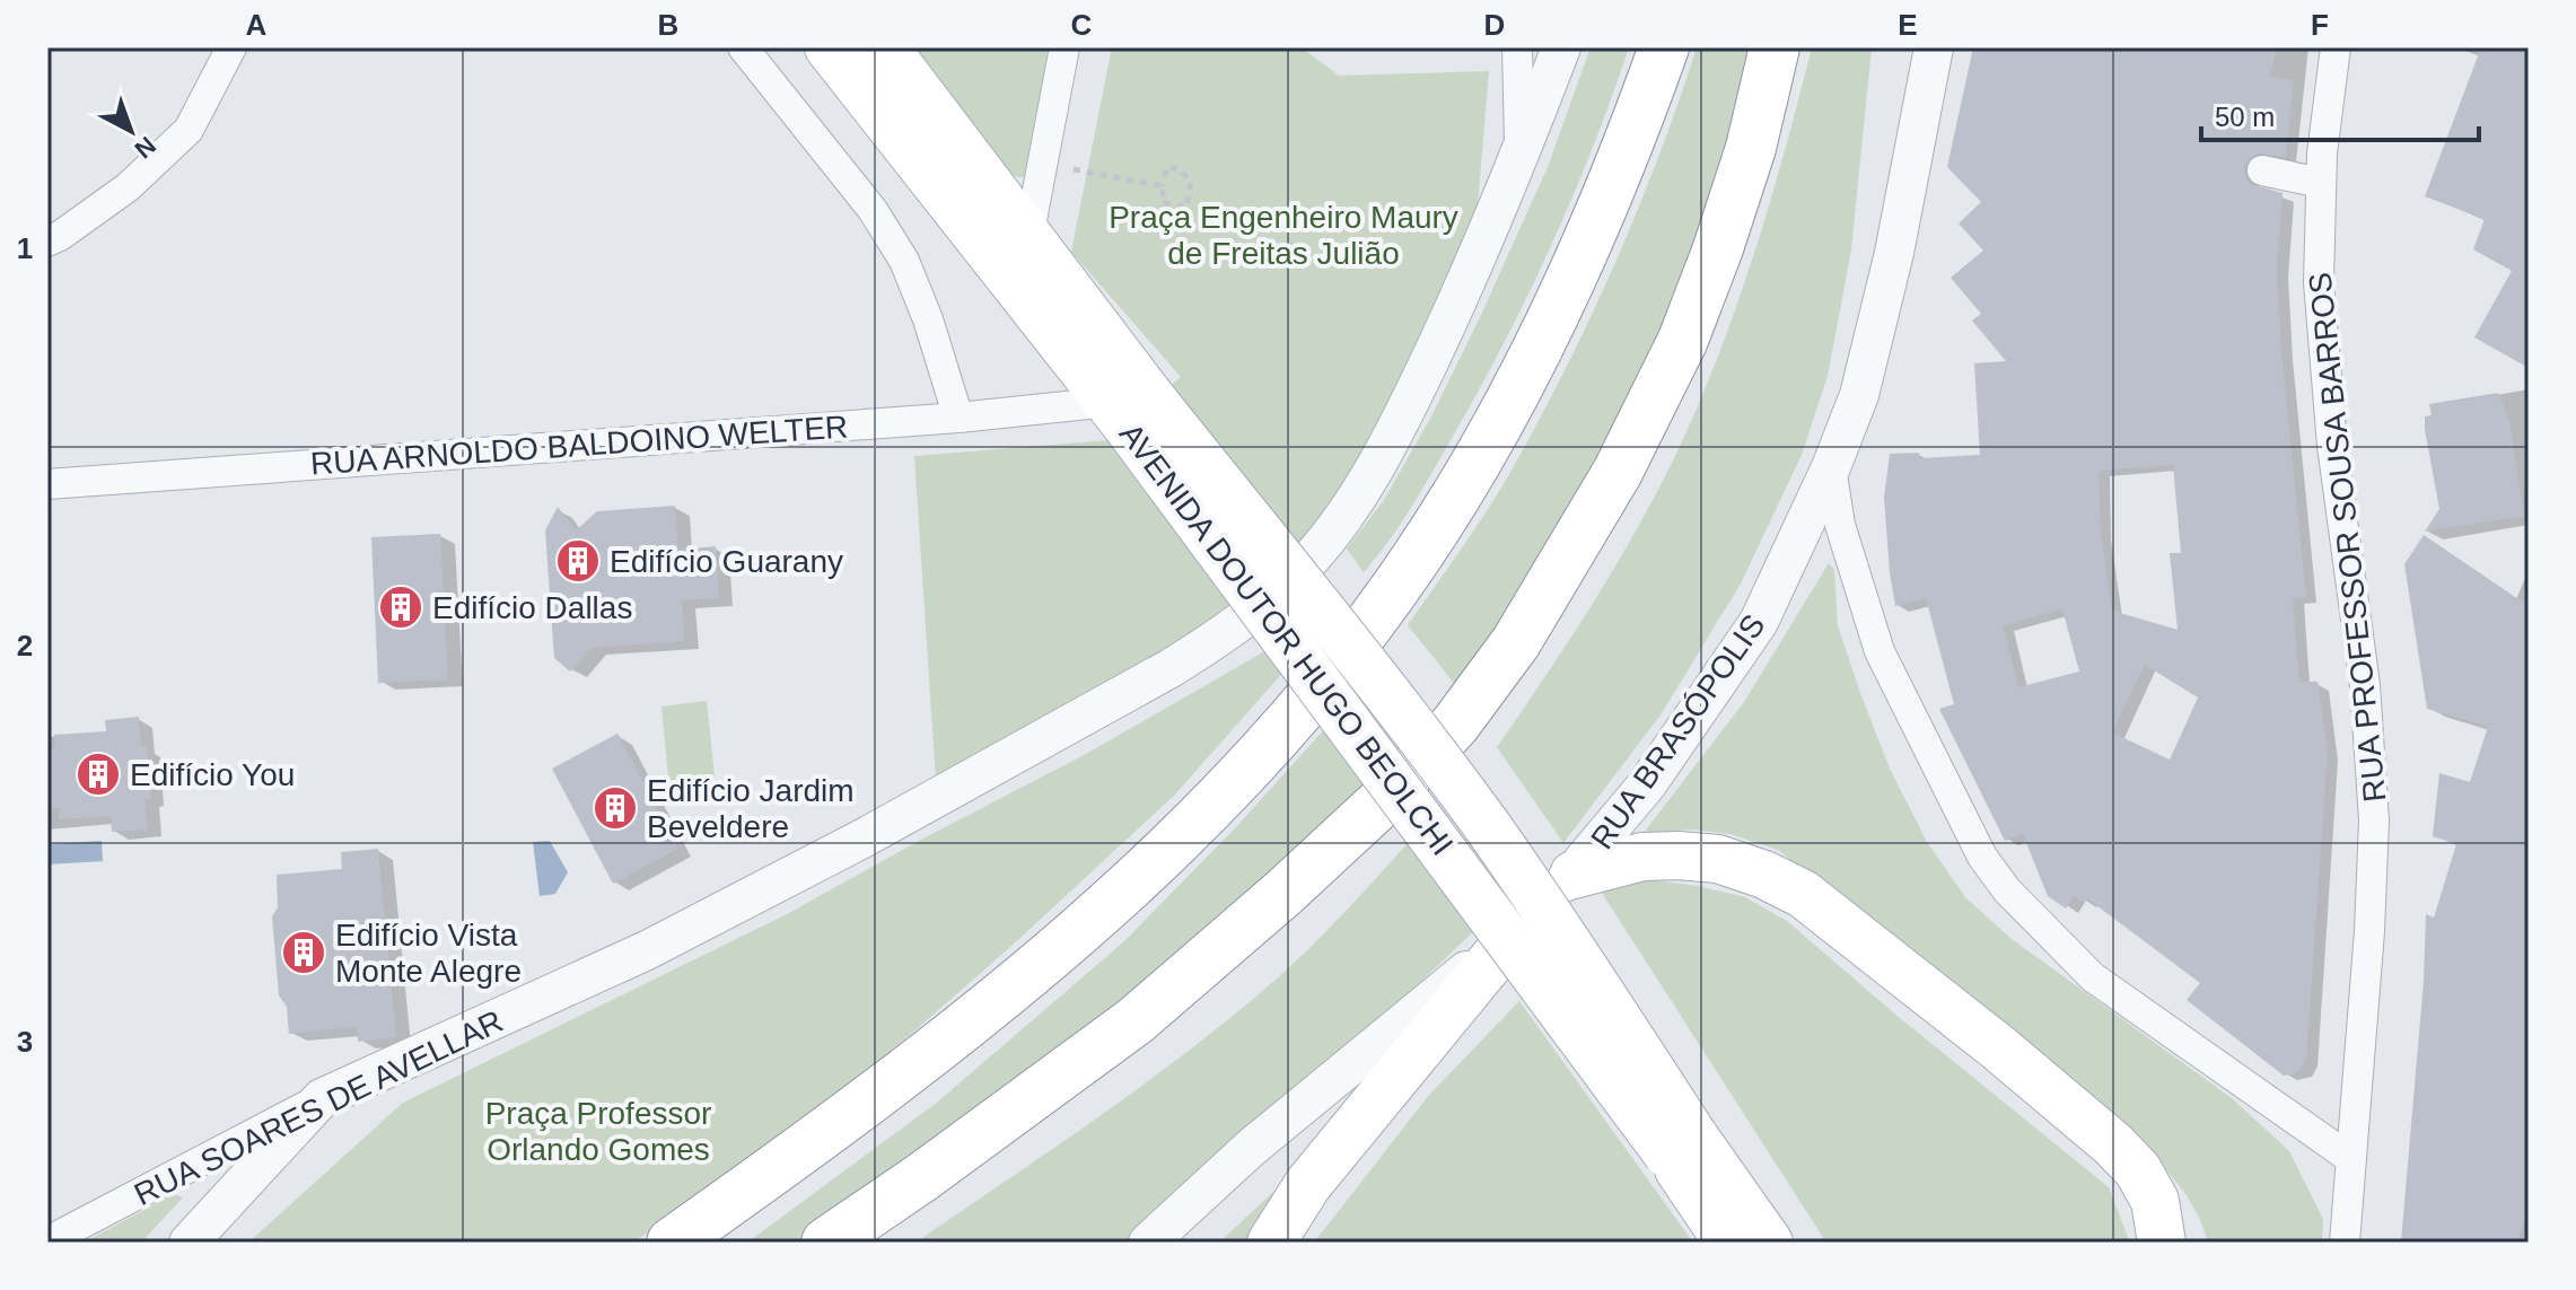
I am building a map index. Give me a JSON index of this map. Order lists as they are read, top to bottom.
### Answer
{
  "streets": {
    "main road": ["AVENIDA DOUTOR HUGO BEOLCHI"],
    "street": [
      "RUA ARNOLDO BALDOINO WELTER",
      "RUA PROFESSOR SOUSA BARROS",
      "RUA BRASÓPOLIS",
      "RUA SOARES DE AVELLAR"
    ]
  },
  "crossings": [
    ["RUA ARNOLDO BALDOINO WELTER", "AVENIDA DOUTOR HUGO BEOLCHI"]
  ],
  "parks": ["Praça Engenheiro Maury de Freitas Julião", "Praça Professor Orlando Gomes"],
  "places": {
    "building": [
      "Edifício Guarany",
      "Edifício Dallas",
      "Edifício You",
      "Edifício Jardim Beveldere",
      "Edifício Vista Monte Alegre"
    ]
  },
  "scale_bar": "50 m",
  "north": "bottom right",
  "grid": {
    "columns": [
      "A",
      "B",
      "C",
      "D",
      "E",
      "F"
    ],
    "rows": ["1", "2", "3"]
  }
}
